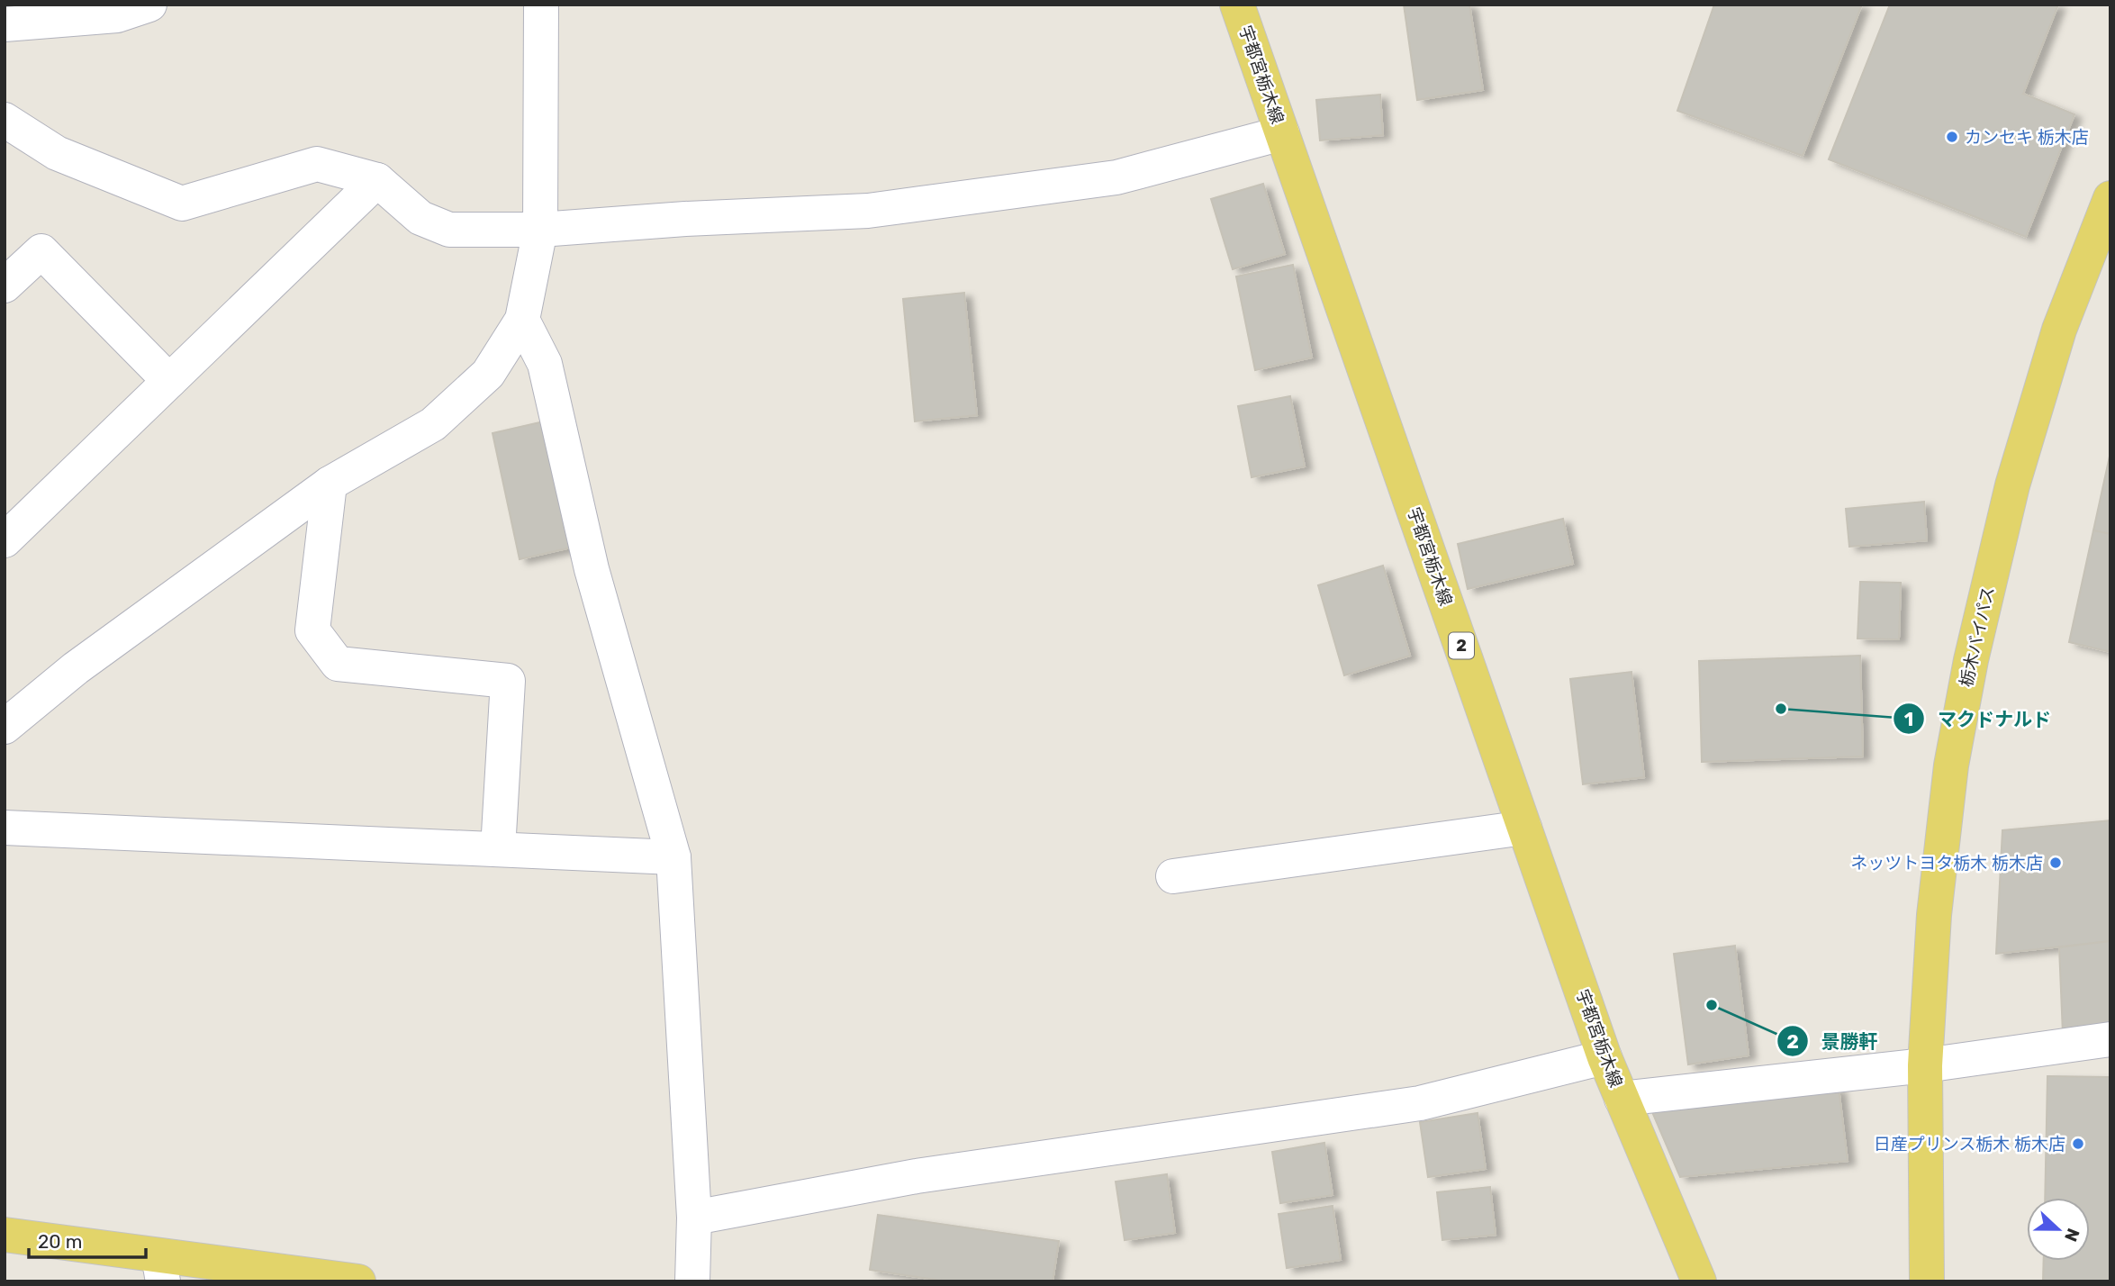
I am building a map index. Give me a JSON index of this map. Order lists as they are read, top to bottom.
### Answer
{
  "streets": {
    "main road": ["宇都宮栃木線", "栃木バイパス", "2"]
  },
  "places": [
    "カンセキ 栃木店",
    "マクドナルド",
    "ネッツトヨタ栃木 栃木店",
    "景勝軒",
    "日産プリンス栃木 栃木店"
  ],
  "scale_bar": "20 m",
  "north": "right"
}
